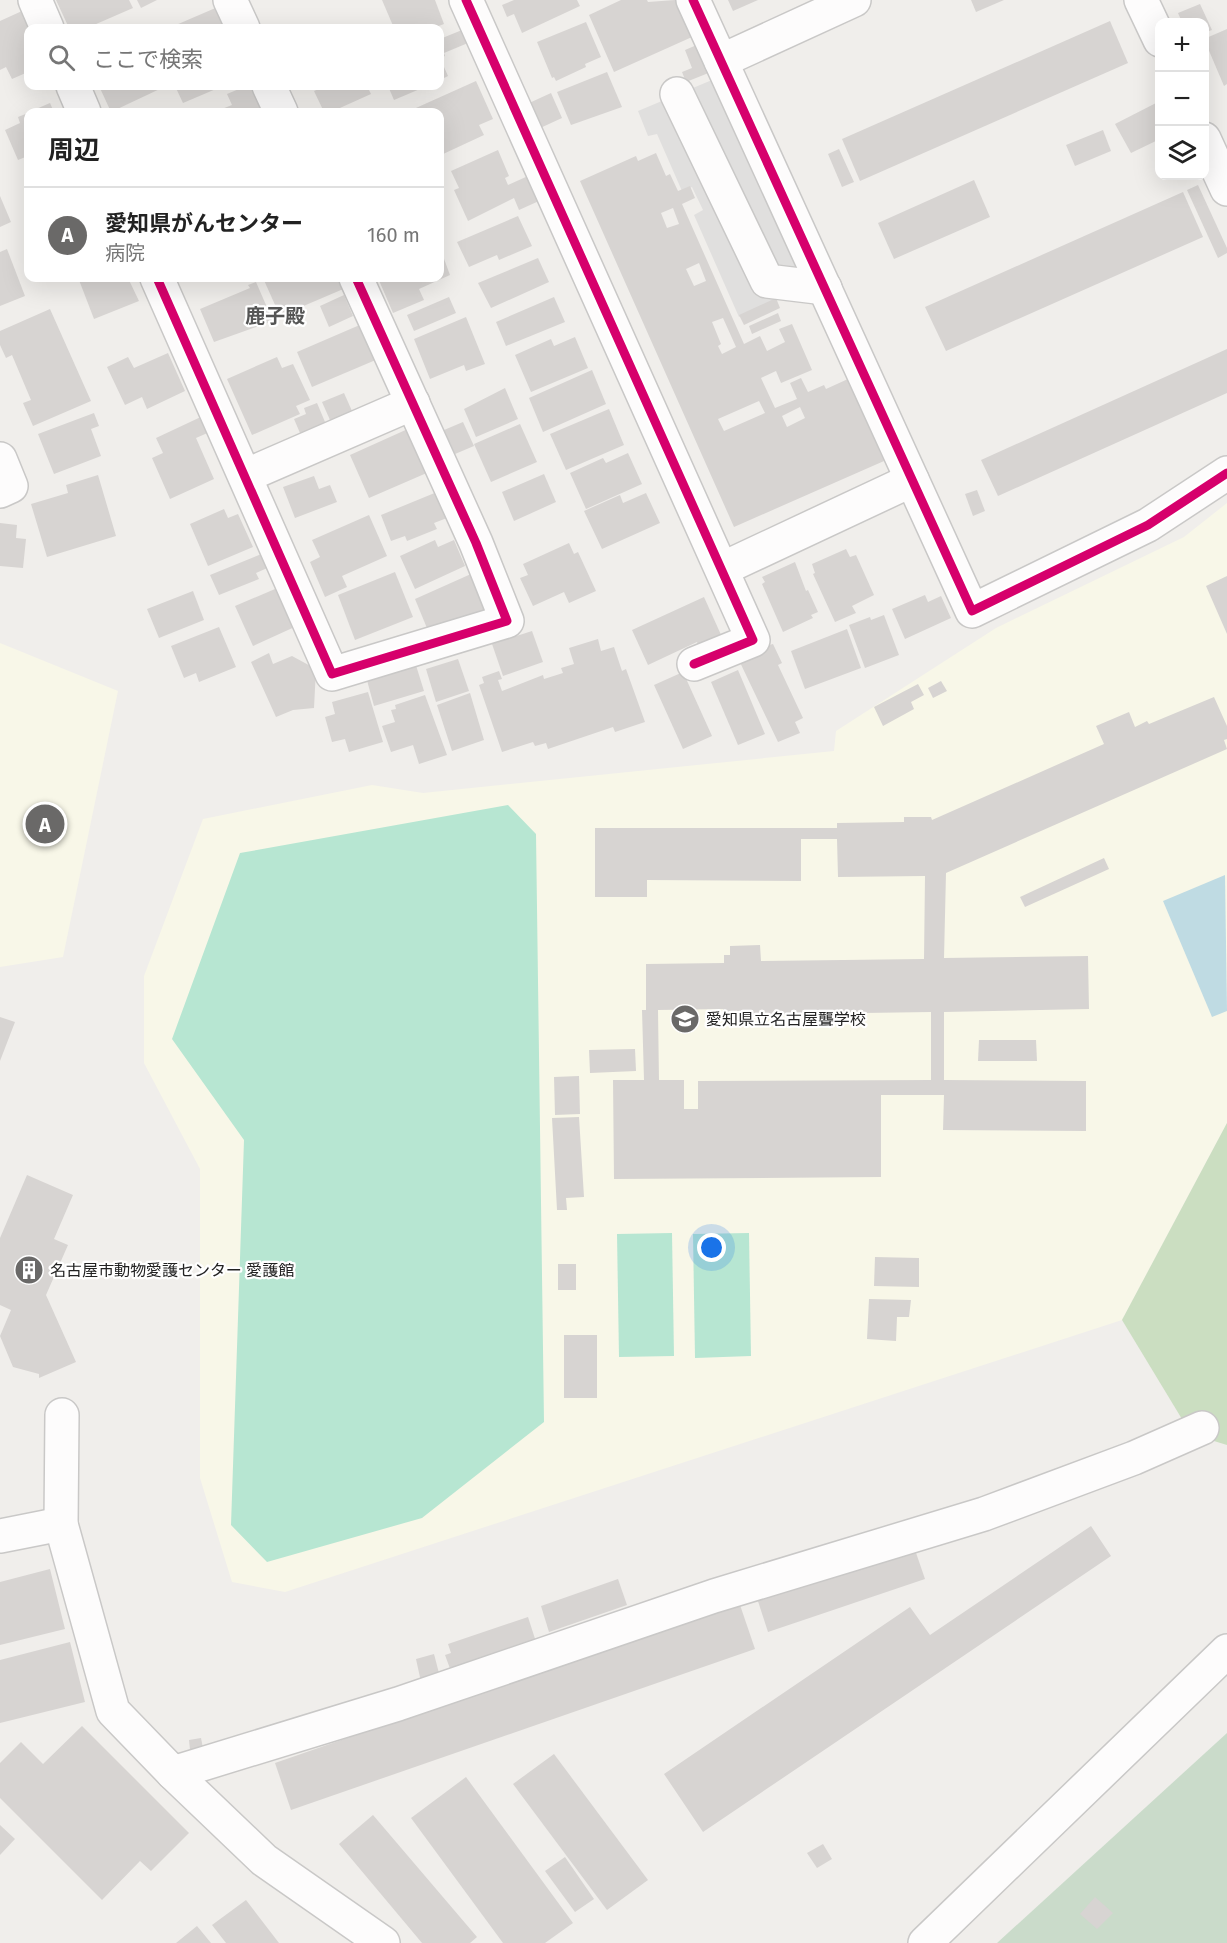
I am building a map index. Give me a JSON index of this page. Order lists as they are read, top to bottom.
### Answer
{
  "districts": ["鹿子殿"],
  "places": {
    "school or university": ["愛知県立名古屋聾学校"],
    "building": ["名古屋市動物愛護センター 愛護館"]
  },
  "page": {
    "map_buttons": ["+", "−"],
    "search": "ここで検索",
    "heading": "周辺",
    "list": [
      {
        "mark": "A",
        "name": "愛知県がんセンター",
        "note": "病院",
        "value": "160 m"
      }
    ],
    "pins": "A"
  }
}
